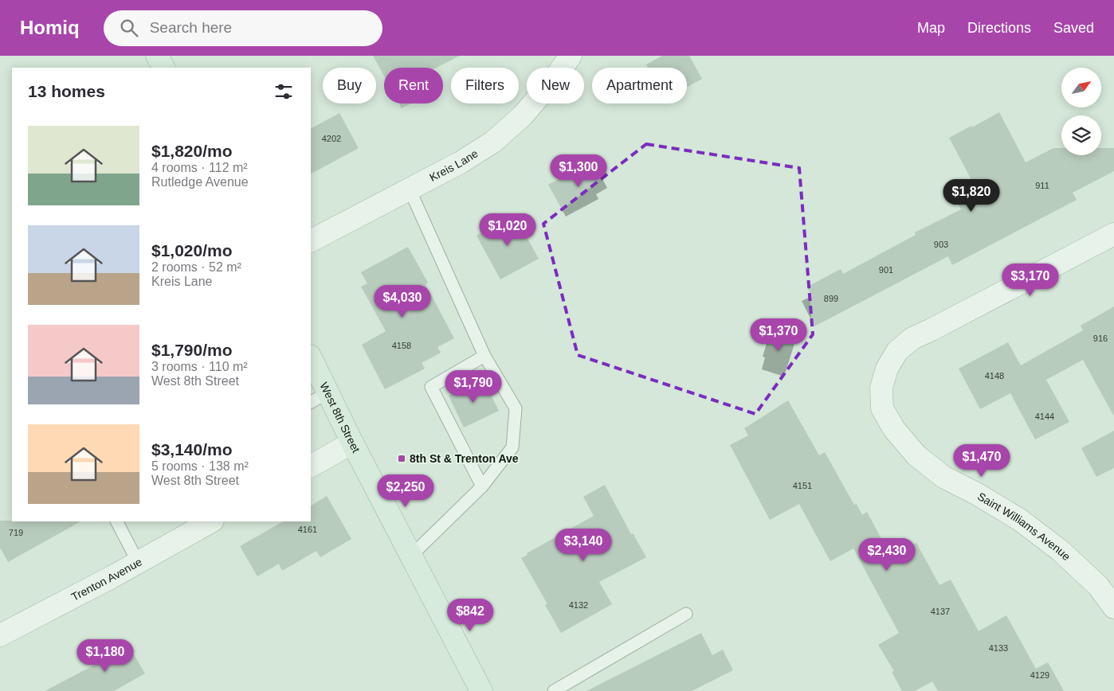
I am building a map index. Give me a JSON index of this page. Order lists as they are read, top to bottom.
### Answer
{
  "streets": {
    "street": [
      "Kreis Lane",
      "West 8th Street",
      "Saint Williams Avenue",
      "Trenton Avenue"
    ]
  },
  "places": {
    "transit": ["8th St & Trenton Ave"]
  },
  "house_numbers": [
    "4202",
    "911",
    "903",
    "901",
    "899",
    "916",
    "4158",
    "4148",
    "4144",
    "4151",
    "4161",
    "719",
    "4132",
    "4137",
    "4133",
    "4129"
  ],
  "north": "top right",
  "page": {
    "header": "Homiq",
    "search": "Search here",
    "nav": ["Map", "Directions", "Saved"],
    "chip": [
      "Buy",
      "Rent",
      "Filters",
      "New",
      "Apartment"
    ],
    "heading": "13 homes",
    "list": [
      {
        "name": "$1,820/mo",
        "note": "4 rooms · 112 m² · Rutledge Avenue"
      },
      {
        "name": "$1,020/mo",
        "note": "2 rooms · 52 m² · Kreis Lane"
      },
      {
        "name": "$1,790/mo",
        "note": "3 rooms · 110 m² · West 8th Street"
      },
      {
        "name": "$3,140/mo",
        "note": "5 rooms · 138 m² · West 8th Street"
      }
    ],
    "price": [
      "$1,300",
      "$1,820",
      "$1,020",
      "$3,170",
      "$4,030",
      "$1,370",
      "$1,790",
      "$1,470",
      "$2,250",
      "$3,140",
      "$2,430",
      "$842",
      "$1,180"
    ]
  }
}
